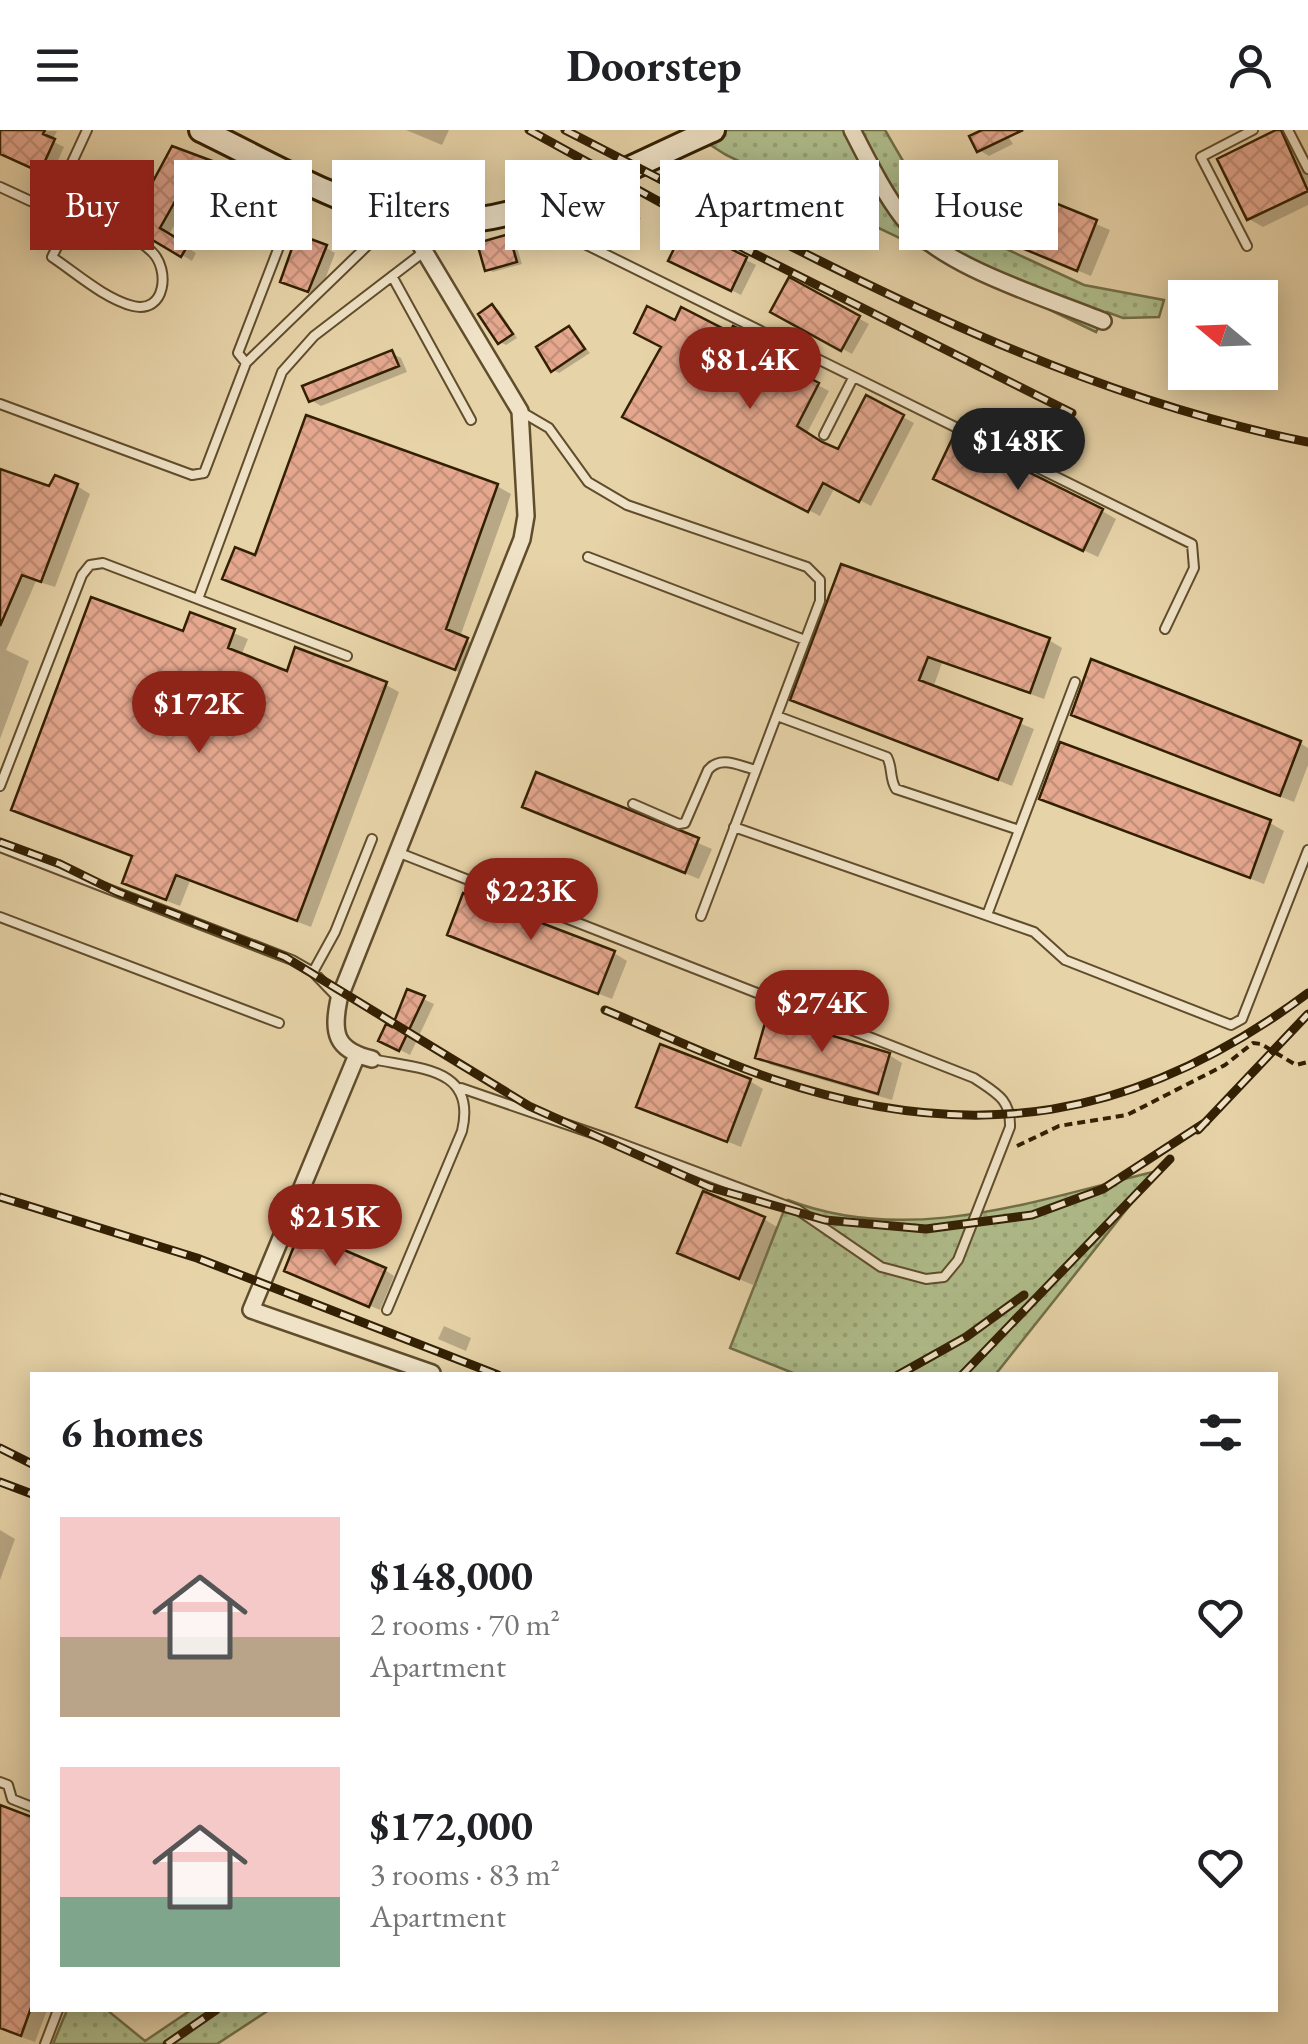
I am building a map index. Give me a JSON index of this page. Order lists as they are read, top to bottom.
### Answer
{
  "north": "left",
  "page": {
    "header": "Doorstep",
    "chip": [
      "Buy",
      "Rent",
      "Filters",
      "New",
      "Apartment",
      "House"
    ],
    "price": [
      "$81.4K",
      "$148K",
      "$172K",
      "$223K",
      "$274K",
      "$215K"
    ],
    "heading": "6 homes",
    "list": [
      {
        "name": "$148,000",
        "note": "2 rooms · 70 m² · Apartment"
      },
      {
        "name": "$172,000",
        "note": "3 rooms · 83 m² · Apartment"
      }
    ]
  }
}
